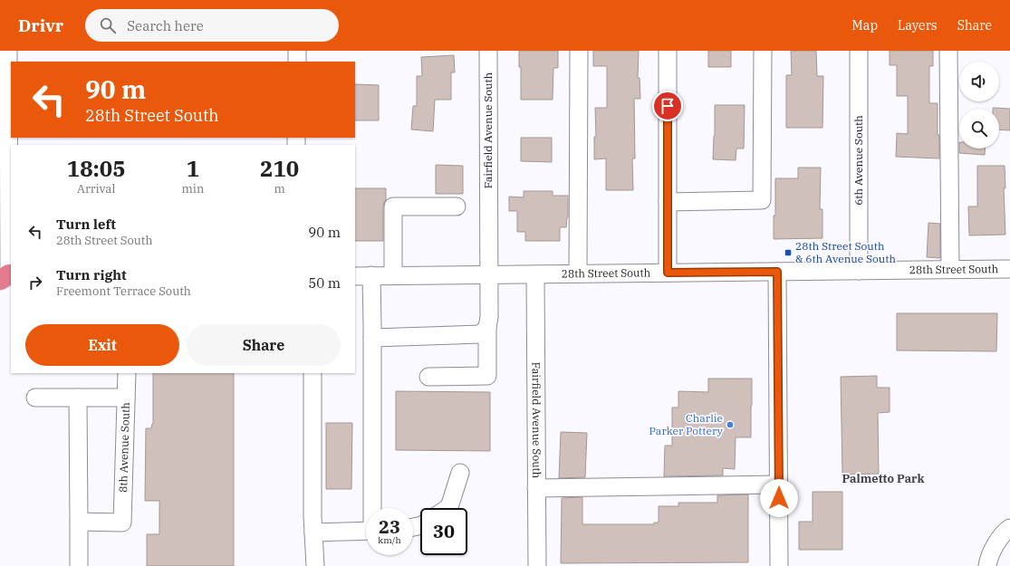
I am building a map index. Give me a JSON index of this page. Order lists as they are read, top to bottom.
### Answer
{
  "streets": {
    "street": [
      "Fairfield Avenue South",
      "6th Avenue South",
      "28th Street South",
      "8th Avenue South"
    ]
  },
  "crossings": [
    ["Fairfield Avenue South", "28th Street South"],
    ["6th Avenue South", "28th Street South"]
  ],
  "districts": ["Palmetto Park"],
  "places": {
    "transit": ["28th Street South & 6th Avenue South"],
    "other": ["Charlie Parker Pottery"]
  },
  "page": {
    "header": "Drivr",
    "search": "Search here",
    "nav": ["Map", "Layers", "Share"],
    "turn": ["90 m", "28th Street South"],
    "eta": [
      "18:05",
      "Arrival",
      "1",
      "min",
      "210",
      "m"
    ],
    "list": [
      {
        "name": "Turn left",
        "note": "28th Street South",
        "value": "90 m"
      },
      {
        "name": "Turn right",
        "note": "Freemont Terrace South",
        "value": "50 m"
      }
    ],
    "buttons": ["Exit", "Share"],
    "speed": "23 km/h",
    "limit": "30"
  }
}
